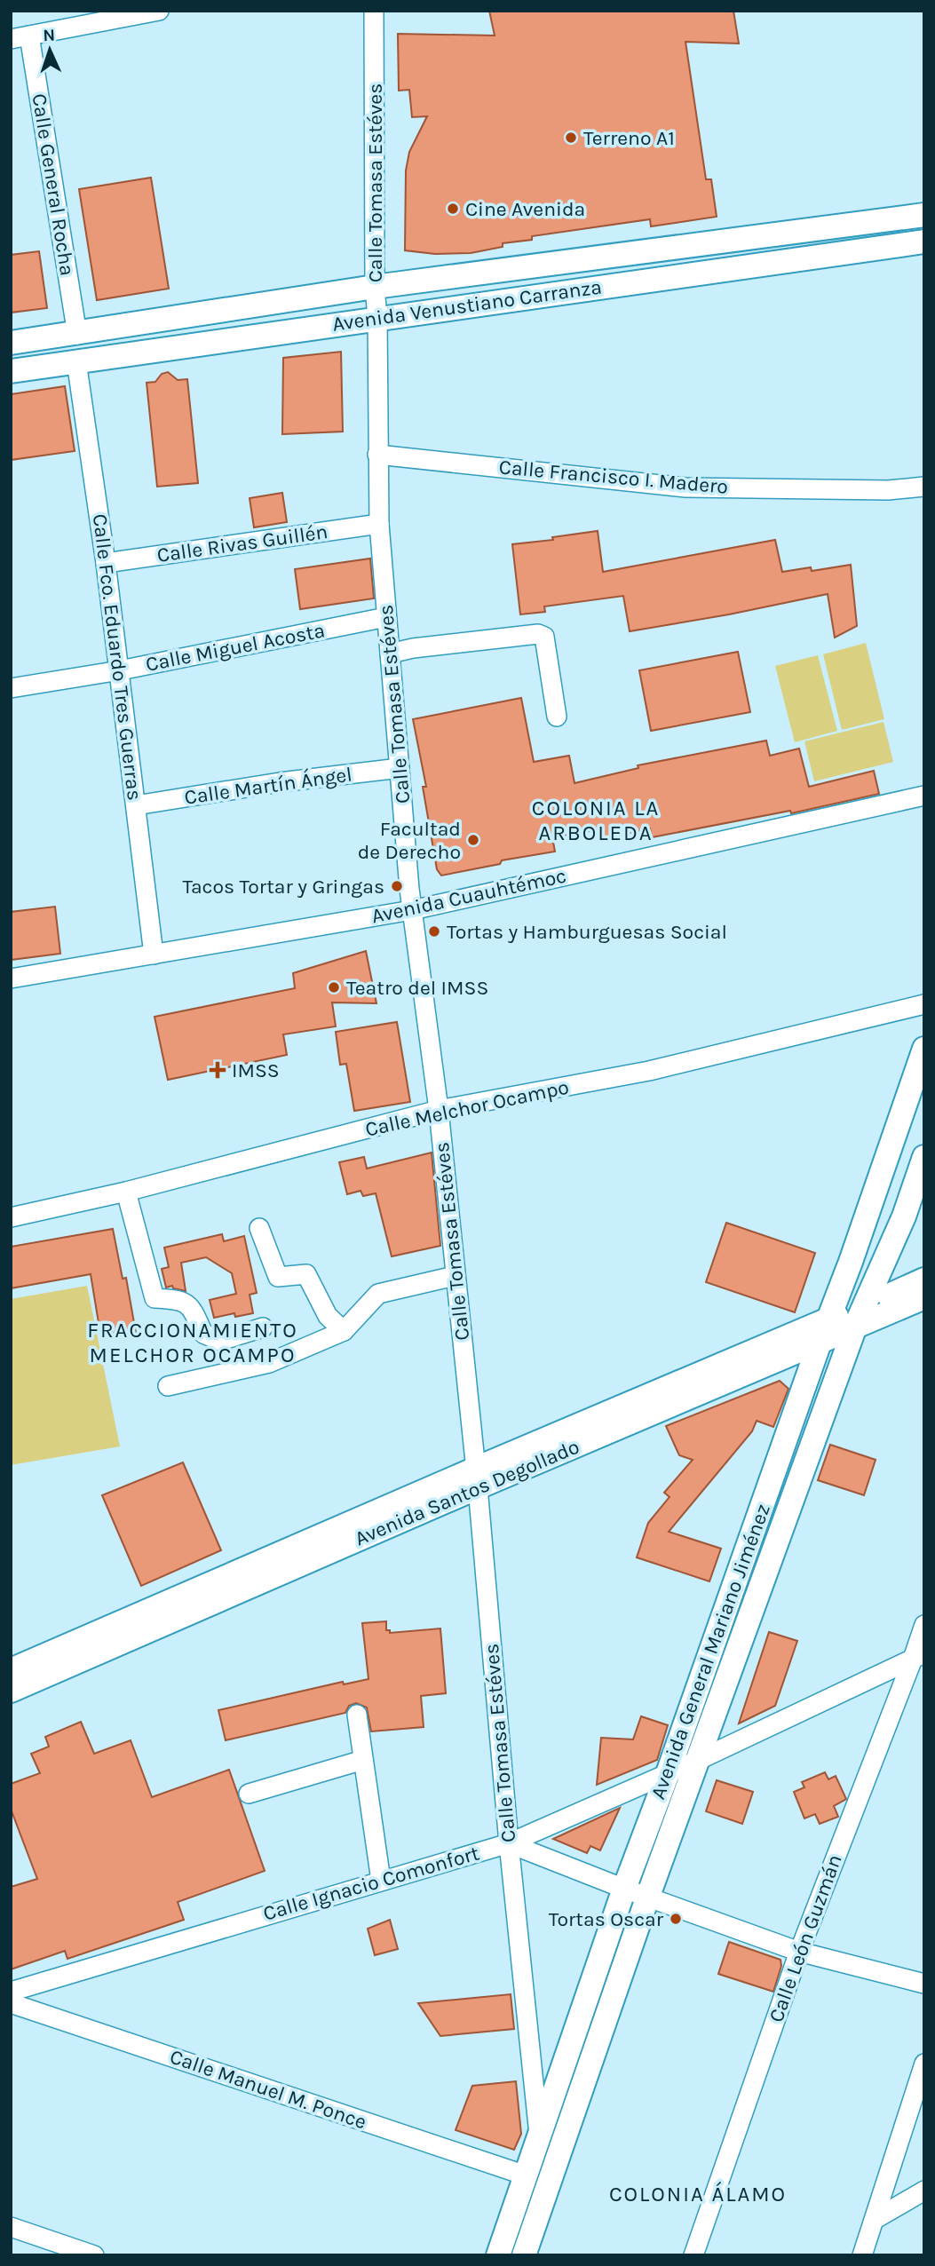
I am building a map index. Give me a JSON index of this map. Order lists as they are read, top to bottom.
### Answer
{
  "streets": {
    "main road": ["Avenida Venustiano Carranza", "Avenida Santos Degollado", "Avenida General Mariano Jiménez"],
    "street": [
      "Calle Tomasa Estéves",
      "Calle General Rocha",
      "Calle Francisco I. Madero",
      "Calle Rivas Guillén",
      "Calle Miguel Acosta",
      "Calle Fco. Eduardo Tres Guerras",
      "Calle Martín Ángel",
      "Avenida Cuauhtémoc",
      "Calle Melchor Ocampo",
      "Calle Ignacio Comonfort",
      "Calle León Guzmán",
      "Calle Manuel M. Ponce"
    ]
  },
  "crossings": [
    ["Calle Tomasa Estéves", "Avenida Venustiano Carranza"],
    ["Calle Tomasa Estéves", "Calle Francisco I. Madero"],
    ["Calle Tomasa Estéves", "Calle Rivas Guillén"],
    ["Calle Tomasa Estéves", "Calle Miguel Acosta"],
    ["Calle Tomasa Estéves", "Calle Martín Ángel"],
    ["Calle Tomasa Estéves", "Avenida Cuauhtémoc"],
    ["Calle Tomasa Estéves", "Calle Melchor Ocampo"],
    ["Calle Tomasa Estéves", "Avenida Santos Degollado"],
    ["Calle Tomasa Estéves", "Avenida General Mariano Jiménez"],
    ["Calle Tomasa Estéves", "Calle Ignacio Comonfort"],
    ["Calle General Rocha", "Avenida Venustiano Carranza"],
    ["Avenida Venustiano Carranza", "Calle Fco. Eduardo Tres Guerras"],
    ["Calle Rivas Guillén", "Calle Fco. Eduardo Tres Guerras"],
    ["Calle Miguel Acosta", "Calle Fco. Eduardo Tres Guerras"],
    ["Calle Fco. Eduardo Tres Guerras", "Calle Martín Ángel"],
    ["Calle Fco. Eduardo Tres Guerras", "Avenida Cuauhtémoc"],
    ["Avenida Santos Degollado", "Avenida General Mariano Jiménez"],
    ["Avenida General Mariano Jiménez", "Calle Ignacio Comonfort"],
    ["Avenida General Mariano Jiménez", "Calle Manuel M. Ponce"],
    ["Calle Ignacio Comonfort", "Calle León Guzmán"]
  ],
  "districts": ["COLONIA LA ARBOLEDA", "FRACCIONAMIENTO MELCHOR OCAMPO", "COLONIA ÁLAMO"],
  "places": {
    "other": [
      "Terreno A1",
      "Cine Avenida",
      "Facultad de Derecho",
      "Tacos Tortar y Gringas",
      "Tortas y Hamburguesas Social",
      "Teatro del IMSS",
      "Tortas Oscar"
    ],
    "health": ["IMSS"]
  },
  "north": "top"
}
